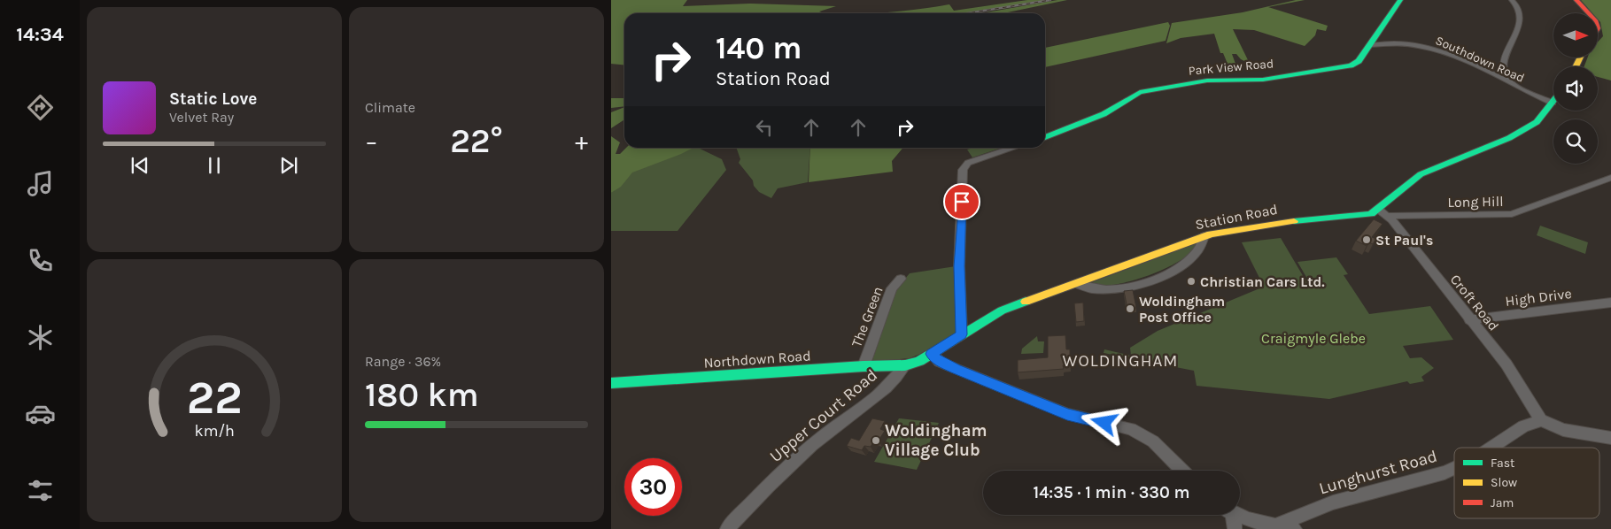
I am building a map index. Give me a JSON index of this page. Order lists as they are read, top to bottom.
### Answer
{
  "streets": {
    "street": [
      "Southdown Road",
      "Park View Road",
      "Long Hill",
      "Station Road",
      "High Drive",
      "Croft Road",
      "The Green",
      "Northdown Road",
      "Upper Court Road",
      "Lunghurst Road"
    ]
  },
  "crossings": [
    ["Southdown Road", "Park View Road"],
    ["Southdown Road", "Station Road"],
    ["Long Hill", "Station Road"],
    ["Long Hill", "Croft Road"],
    ["Station Road", "Croft Road"],
    ["Station Road", "Northdown Road"],
    ["Station Road", "Upper Court Road"],
    ["High Drive", "Croft Road"],
    ["Croft Road", "Lunghurst Road"],
    ["The Green", "Northdown Road"],
    ["Northdown Road", "Upper Court Road"]
  ],
  "districts": ["WOLDINGHAM"],
  "parks": ["Craigmyle Glebe"],
  "places": [
    "St Paul's",
    "Christian Cars Ltd.",
    "Woldingham Post Office",
    "Woldingham Village Club"
  ],
  "legend": ["Fast", "Slow", "Jam"],
  "north": "right",
  "page": {
    "tabs": "14:34",
    "tile": [
      "Climate",
      ["Range · 36%", "180 km"]
    ],
    "turn": ["140 m", "Station Road"],
    "song": ["Static Love", "Velvet Ray"],
    "heat": ["−", "22°", "+"],
    "limit": "30",
    "trip": "14:35 · 1 min · 330 m",
    "gauge": ["22", "km/h"]
  }
}
